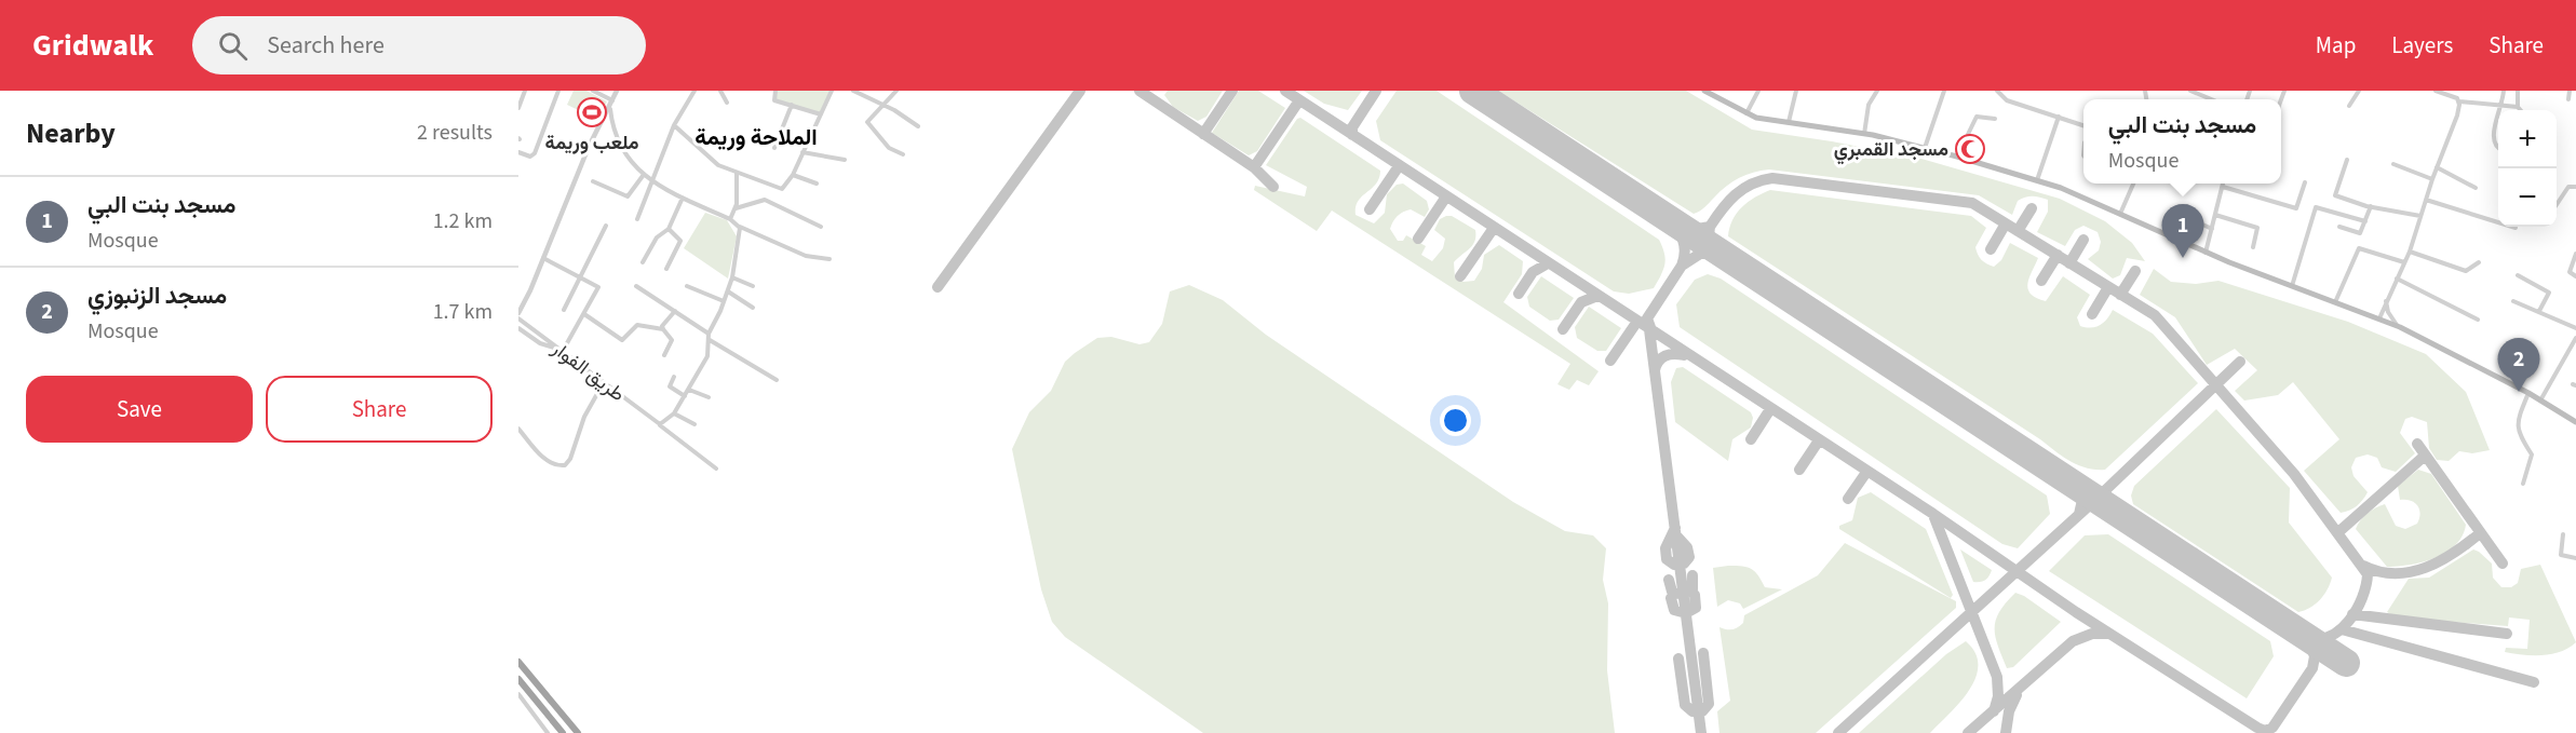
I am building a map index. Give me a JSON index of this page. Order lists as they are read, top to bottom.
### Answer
{
  "streets": {
    "street": ["طريق الفوار"]
  },
  "districts": ["الملاحة وريمة"],
  "places": {
    "sports": ["ملعب وريمة"],
    "mosque": ["مسجد القمبري"]
  },
  "page": {
    "header": "Gridwalk",
    "search": "Search here",
    "nav": ["Map", "Layers", "Share"],
    "heading": ["Nearby", "2 results"],
    "popup": ["مسجد بنت البي", "Mosque"],
    "map_buttons": ["+", "−"],
    "list": [
      {
        "mark": "1",
        "name": "مسجد بنت البي",
        "note": "Mosque",
        "value": "1.2 km"
      },
      {
        "mark": "2",
        "name": "مسجد الزنبوزي",
        "note": "Mosque",
        "value": "1.7 km"
      }
    ],
    "pins": ["1", "2"],
    "buttons": ["Save", "Share"]
  }
}
